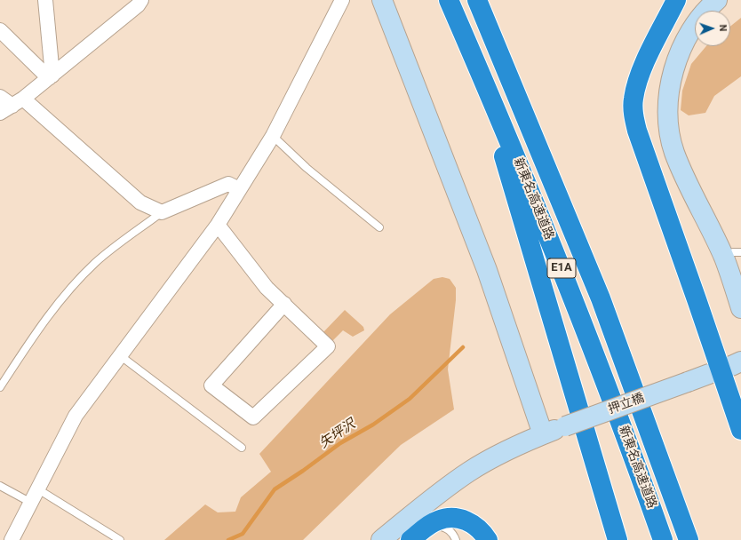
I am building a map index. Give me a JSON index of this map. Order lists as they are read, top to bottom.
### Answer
{
  "streets": {
    "highway": ["新東名高速道路", "E1A"],
    "street": ["押立橋"]
  },
  "water": ["矢坪沢"],
  "north": "right"
}
